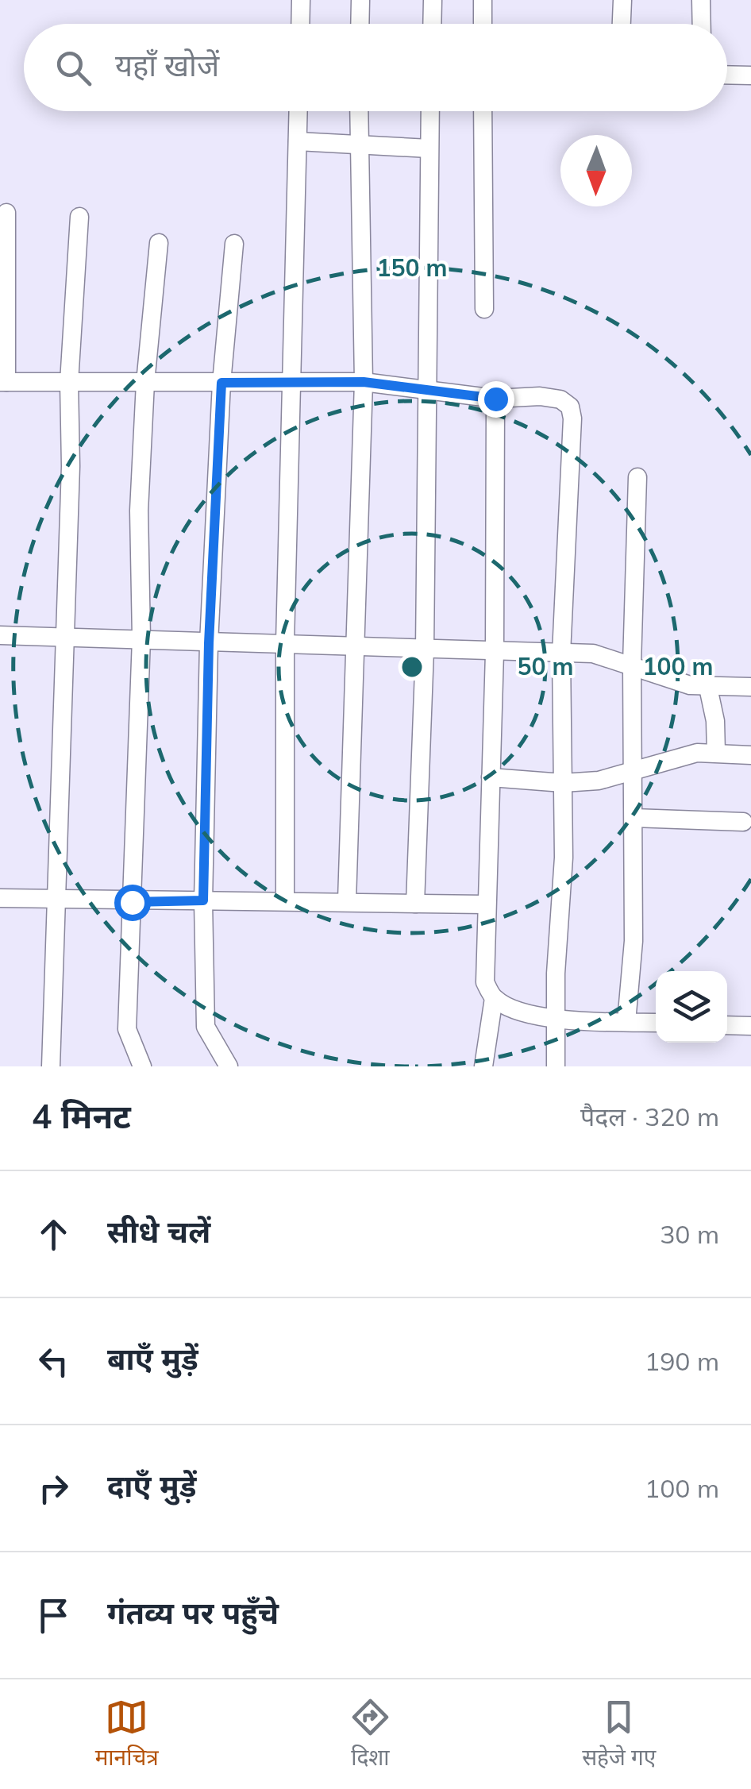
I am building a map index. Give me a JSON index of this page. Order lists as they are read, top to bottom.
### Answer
{
  "north": "bottom",
  "page": {
    "search": "यहाँ खोजें",
    "heading": ["4 मिनट", "पैदल · 320 m"],
    "list": [
      ["सीधे चलें", "30 m"],
      ["बाएँ मुड़ें", "190 m"],
      ["दाएँ मुड़ें", "100 m"],
      "गंतव्य पर पहुँचे"
    ],
    "nav": ["मानचित्र", "दिशा", "सहेजे गए"]
  },
  "rings": ["150 m", "50 m", "100 m"]
}
